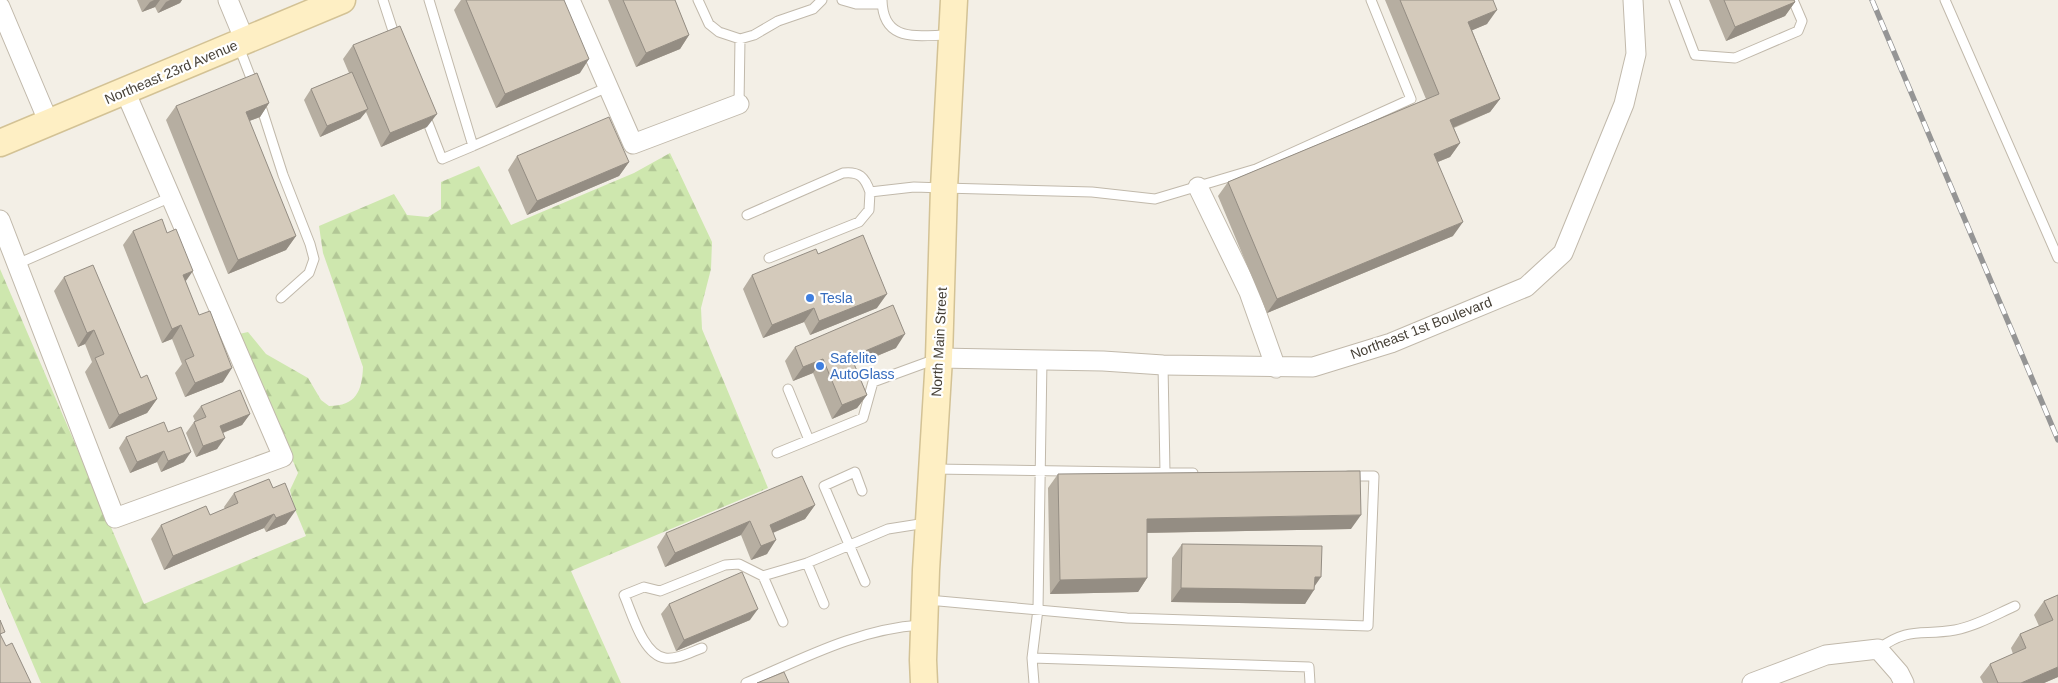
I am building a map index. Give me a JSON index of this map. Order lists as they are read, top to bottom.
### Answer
{
  "streets": {
    "main road": ["Northeast 23rd Avenue", "North Main Street"],
    "street": ["Northeast 1st Boulevard"]
  },
  "crossings": [
    ["Northeast 1st Boulevard", "North Main Street"]
  ],
  "places": ["Tesla", "Safelite AutoGlass"]
}
